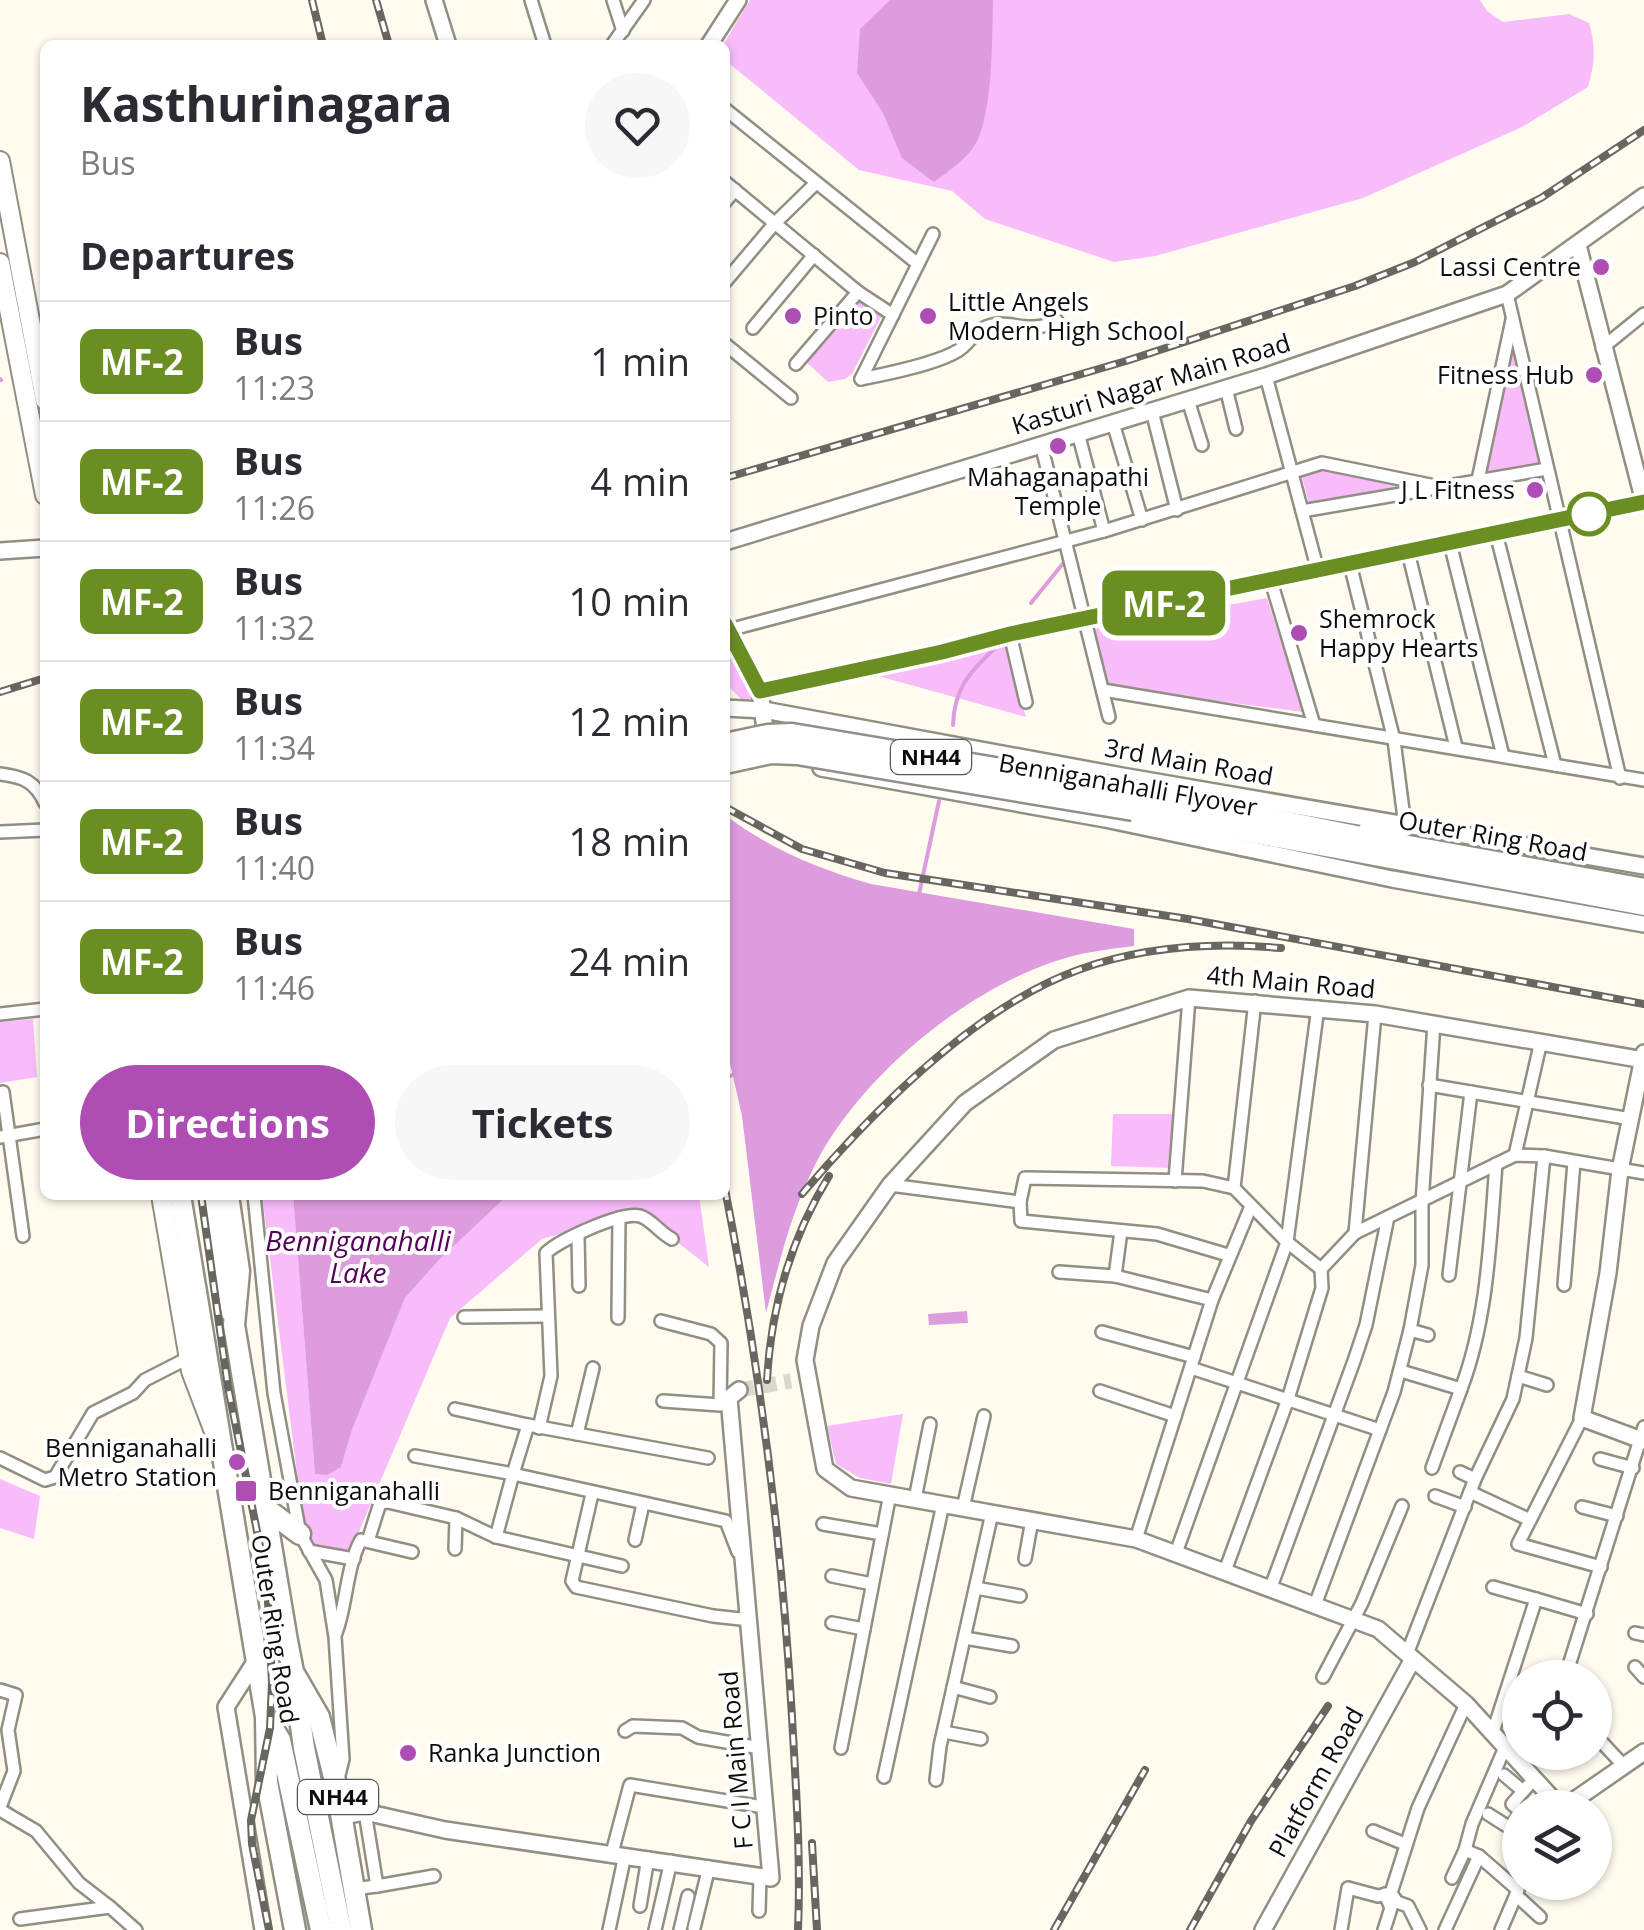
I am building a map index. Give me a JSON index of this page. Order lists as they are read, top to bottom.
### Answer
{
  "streets": {
    "highway": ["NH44", "Benniganahalli Flyover", "Outer Ring Road"],
    "street": [
      "Kasturi Nagar Main Road",
      "3rd Main Road",
      "4th Main Road",
      "F C I Main Road",
      "Platform Road"
    ]
  },
  "crossings": [
    ["NH44", "Outer Ring Road"],
    ["Benniganahalli Flyover", "Outer Ring Road"],
    ["Outer Ring Road", "F C I Main Road"],
    ["4th Main Road", "Platform Road"]
  ],
  "water": ["Benniganahalli Lake"],
  "places": {
    "other": [
      "Lassi Centre",
      "Pinto",
      "Little Angels Modern High School",
      "Fitness Hub",
      "Mahaganapathi Temple",
      "J L Fitness",
      "Shemrock Happy Hearts",
      "Benniganahalli Metro Station",
      "Ranka Junction"
    ],
    "transit": ["Benniganahalli"]
  },
  "lines": ["bus line MF-2"],
  "page": {
    "on_map": "MF-2",
    "heading": [
      ["Kasthurinagara", "Bus"],
      "Departures"
    ],
    "list": [
      {
        "mark": "MF-2",
        "name": "Bus",
        "note": "11:23",
        "value": "1 min"
      },
      {
        "mark": "MF-2",
        "name": "Bus",
        "note": "11:26",
        "value": "4 min"
      },
      {
        "mark": "MF-2",
        "name": "Bus",
        "note": "11:32",
        "value": "10 min"
      },
      {
        "mark": "MF-2",
        "name": "Bus",
        "note": "11:34",
        "value": "12 min"
      },
      {
        "mark": "MF-2",
        "name": "Bus",
        "note": "11:40",
        "value": "18 min"
      },
      {
        "mark": "MF-2",
        "name": "Bus",
        "note": "11:46",
        "value": "24 min"
      }
    ],
    "buttons": ["Directions", "Tickets"]
  }
}
